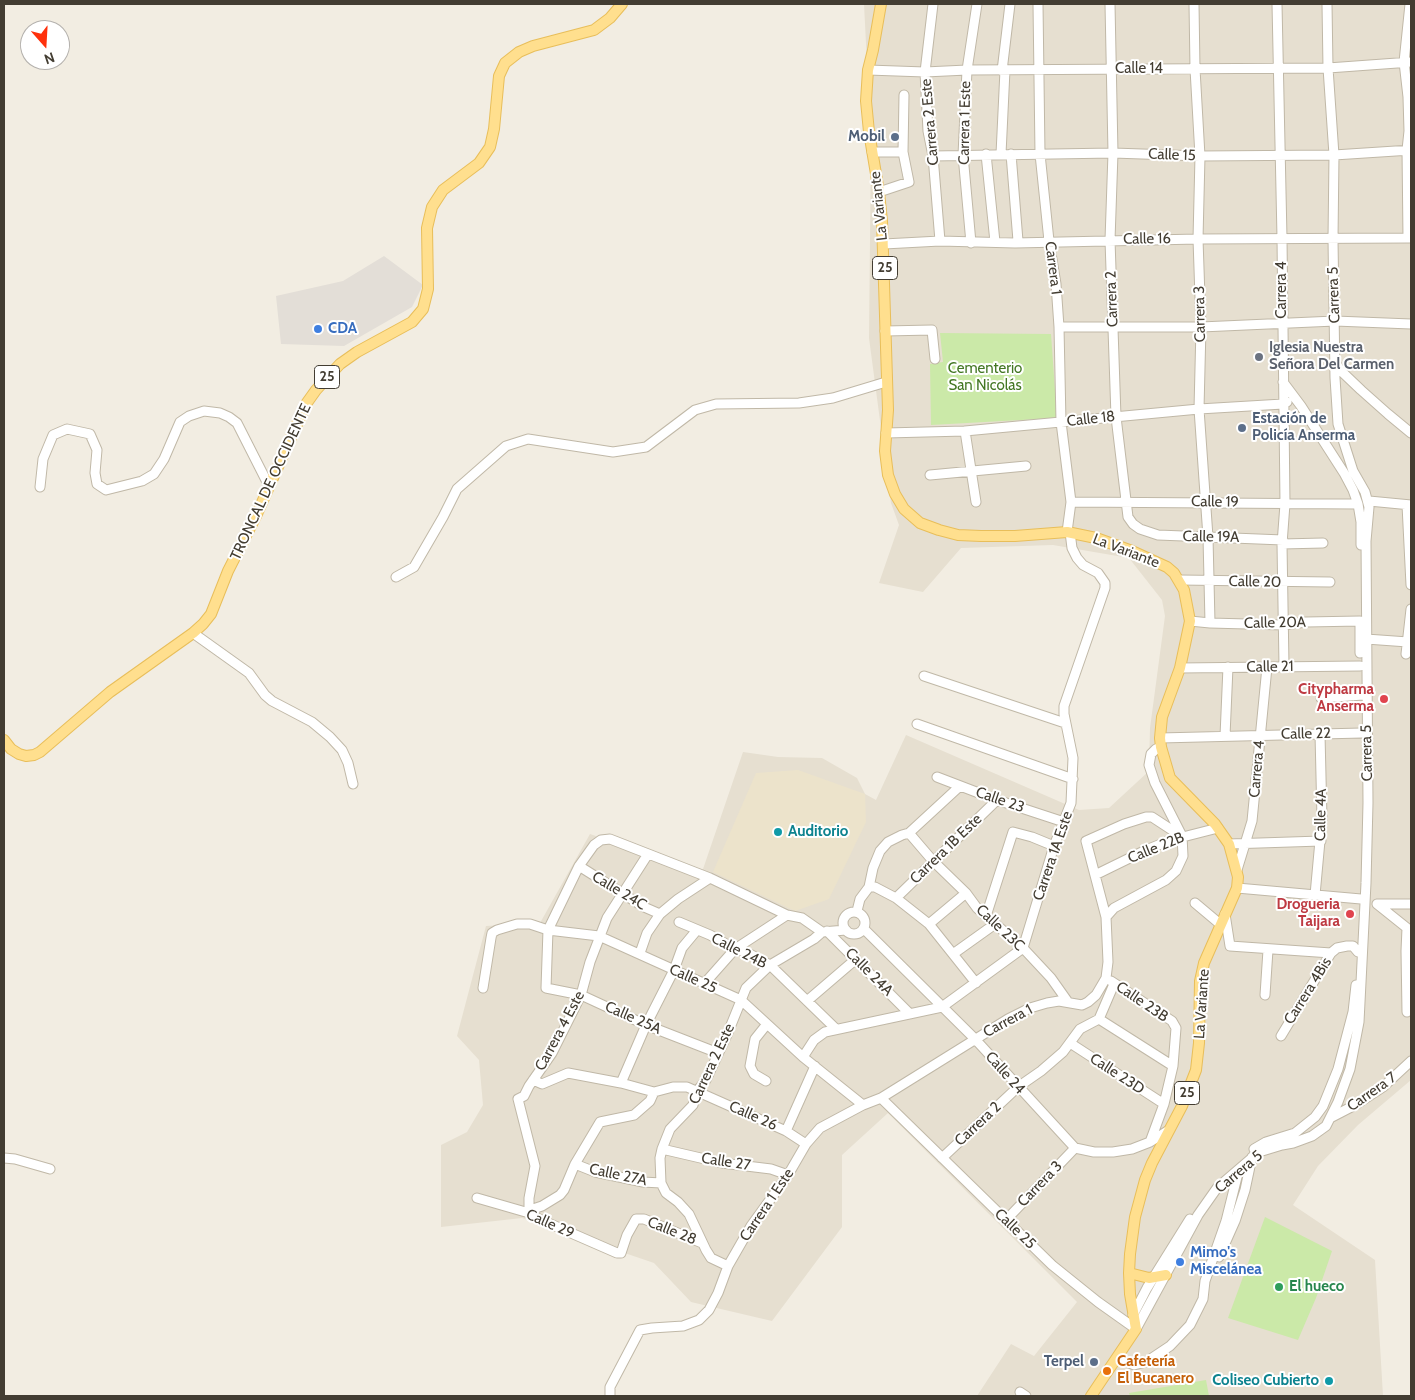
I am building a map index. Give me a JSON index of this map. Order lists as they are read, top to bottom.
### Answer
{
  "streets": {
    "main road": [
      "La Variante",
      "25",
      "Carrera 5",
      "TRONCAL DE OCCIDENTE"
    ],
    "street": [
      "Calle 14",
      "Carrera 2 Este",
      "Carrera 1 Este",
      "Calle 15",
      "Calle 16",
      "Carrera 1",
      "Carrera 4",
      "Carrera 2",
      "Carrera 3",
      "Calle 18",
      "Calle 19",
      "Calle 19A",
      "Calle 20",
      "Calle 20A",
      "Calle 21",
      "Calle 22",
      "Calle 23",
      "Calle 4A",
      "Calle 22B",
      "Carrera 1B Este",
      "Carrera 1A Este",
      "Calle 24C",
      "Calle 23C",
      "Calle 24B",
      "Calle 24A",
      "Calle 25",
      "Carrera 4Bis",
      "Calle 23B",
      "Calle 25A",
      "Carrera 4 Este",
      "Calle 24",
      "Calle 23D",
      "Carrera 7",
      "Calle 26",
      "Calle 27",
      "Calle 27A",
      "Calle 29",
      "Calle 28"
    ]
  },
  "crossings": [
    ["Calle 14", "Carrera 2 Este"],
    ["Calle 14", "Carrera 1 Este"],
    ["Calle 14", "La Variante"],
    ["Calle 14", "Carrera 1"],
    ["Calle 14", "Carrera 4"],
    ["Calle 14", "Carrera 5"],
    ["Calle 14", "Carrera 2"],
    ["Calle 14", "Carrera 3"],
    ["Carrera 2 Este", "Calle 15"],
    ["Carrera 2 Este", "Calle 16"],
    ["Carrera 2 Este", "Calle 24B"],
    ["Carrera 2 Este", "Calle 24A"],
    ["Carrera 2 Este", "Calle 25"],
    ["Carrera 2 Este", "Calle 25A"],
    ["Carrera 2 Este", "Calle 26"],
    ["Carrera 2 Este", "Calle 27"],
    ["Carrera 2 Este", "Calle 27A"],
    ["Carrera 1 Este", "Calle 15"],
    ["Carrera 1 Este", "Calle 16"],
    ["Carrera 1 Este", "Carrera 1"],
    ["Carrera 1 Este", "Calle 26"],
    ["Carrera 1 Este", "Calle 27"],
    ["Carrera 1 Este", "Calle 28"],
    ["Calle 15", "Carrera 1"],
    ["Calle 15", "Carrera 4"],
    ["Calle 15", "Carrera 5"],
    ["Calle 15", "Carrera 2"],
    ["Calle 15", "Carrera 3"],
    ["La Variante", "Calle 16"],
    ["La Variante", "Carrera 1"],
    ["La Variante", "Carrera 4"],
    ["La Variante", "Carrera 5"],
    ["La Variante", "Calle 18"],
    ["La Variante", "Calle 20"],
    ["La Variante", "Calle 20A"],
    ["La Variante", "Calle 21"],
    ["La Variante", "Calle 22"],
    ["La Variante", "Calle 22B"],
    ["La Variante", "Carrera 1A Este"],
    ["La Variante", "Calle 25"],
    ["Calle 16", "Carrera 1"],
    ["Calle 16", "Carrera 4"],
    ["Calle 16", "Carrera 5"],
    ["Calle 16", "Carrera 2"],
    ["Calle 16", "Carrera 3"],
    ["Carrera 1", "Calle 18"],
    ["Carrera 1", "Calle 19"],
    ["Carrera 1", "Carrera 1A Este"],
    ["Carrera 1", "Calle 23C"],
    ["Carrera 1", "Calle 25"],
    ["Carrera 1", "Calle 23B"],
    ["Carrera 1", "Calle 24"],
    ["Carrera 1", "Calle 26"],
    ["Carrera 4", "Carrera 5"],
    ["Carrera 4", "Calle 18"],
    ["Carrera 4", "Calle 19"],
    ["Carrera 4", "Calle 19A"],
    ["Carrera 4", "Calle 20"],
    ["Carrera 4", "Calle 20A"],
    ["Carrera 4", "Calle 21"],
    ["Carrera 4", "Calle 22"],
    ["Carrera 5", "Calle 18"],
    ["Carrera 5", "Calle 19"],
    ["Carrera 5", "Calle 20A"],
    ["Carrera 5", "Calle 21"],
    ["Carrera 5", "Calle 22"],
    ["Carrera 5", "Calle 25"],
    ["Carrera 5", "Carrera 7"],
    ["Carrera 2", "Calle 18"],
    ["Carrera 2", "Calle 19"],
    ["Carrera 2", "Calle 19A"],
    ["Carrera 2", "Calle 25"],
    ["Carrera 2", "Calle 24"],
    ["Carrera 2", "Calle 23D"],
    ["Carrera 3", "Calle 18"],
    ["Carrera 3", "Calle 19"],
    ["Carrera 3", "Calle 19A"],
    ["Carrera 3", "Calle 20"],
    ["Carrera 3", "Calle 20A"],
    ["Carrera 3", "Calle 25"],
    ["Carrera 3", "Calle 24"],
    ["Calle 22", "Calle 4A"],
    ["Calle 23", "Carrera 1B Este"],
    ["Calle 23", "Carrera 1A Este"],
    ["Carrera 1B Este", "Calle 23C"],
    ["Carrera 1A Este", "Calle 23C"],
    ["Calle 24C", "Calle 24A"],
    ["Calle 24C", "Carrera 4 Este"],
    ["Calle 24A", "Carrera 4 Este"],
    ["Calle 25", "Calle 25A"],
    ["Calle 25", "Carrera 4 Este"],
    ["Calle 25A", "Carrera 4 Este"],
    ["Carrera 4 Este", "Calle 29"],
    ["Calle 29", "Calle 28"]
  ],
  "parks": ["Cementerio San Nicolás"],
  "places": [
    "Mobil",
    "CDA",
    "Iglesia Nuestra Señora Del Carmen",
    "Estación de Policía Anserma",
    "Citypharma Anserma",
    "Auditorio",
    "Drogueria Taijara",
    "Mimo's Miscelánea",
    "El hueco",
    "Terpel",
    "Cafetería El Bucanero",
    "Coliseo Cubierto"
  ],
  "north": "bottom"
}
